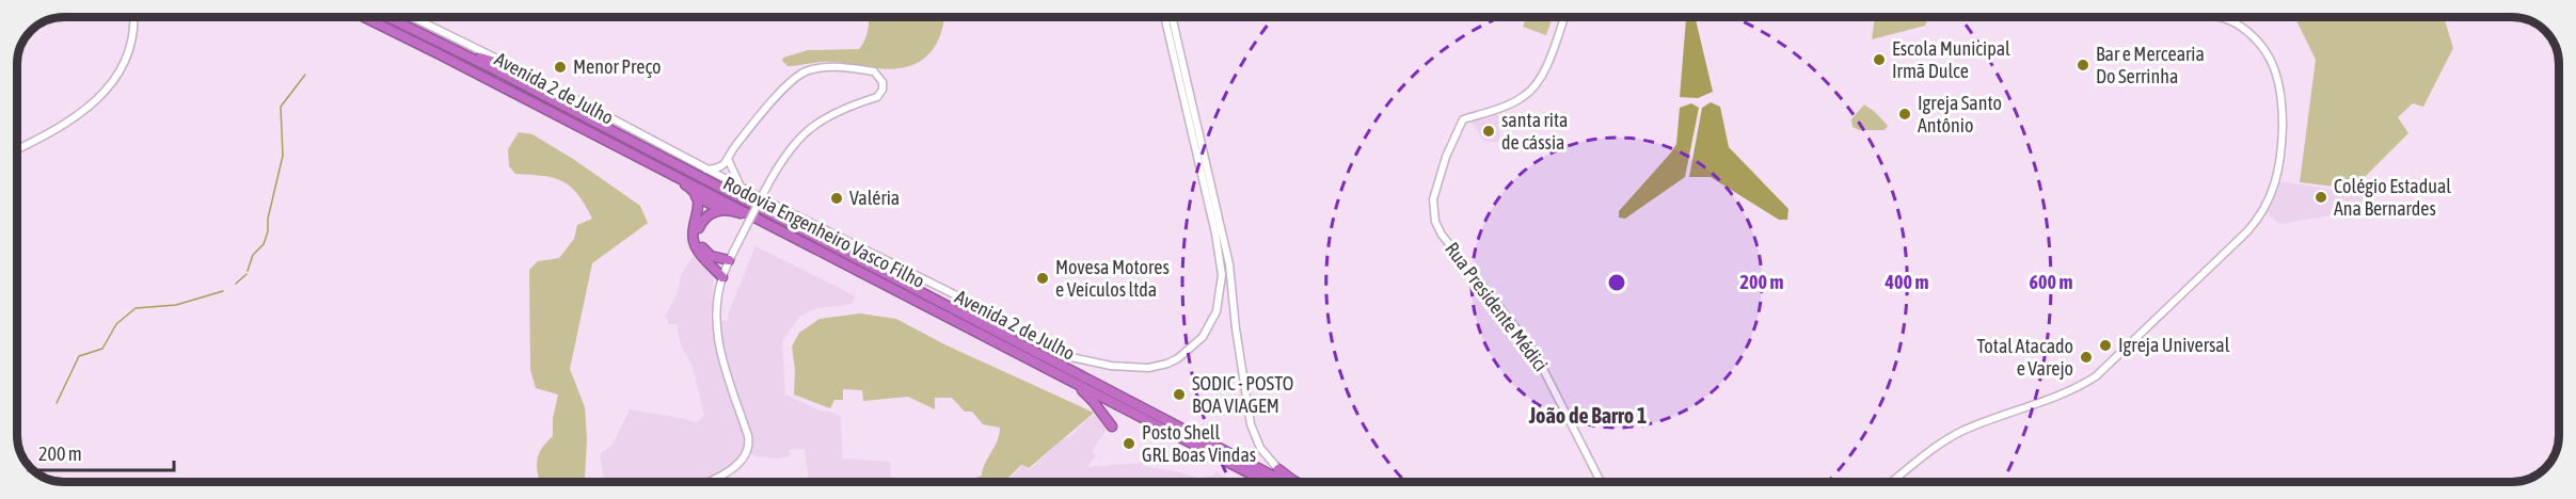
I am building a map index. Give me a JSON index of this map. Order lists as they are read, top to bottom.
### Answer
{
  "streets": {
    "highway": ["Rodovia Engenheiro Vasco Filho"],
    "main road": ["Avenida 2 de Julho", "Rua Presidente Médici"]
  },
  "districts": ["João de Barro 1"],
  "places": [
    "Escola Municipal Irmã Dulce",
    "Bar e Mercearia Do Serrinha",
    "Menor Preço",
    "Igreja Santo Antônio",
    "santa rita de cássia",
    "Colégio Estadual Ana Bernardes",
    "Valéria",
    "Movesa Motores e Veículos ltda",
    "Igreja Universal",
    "Total Atacado e Varejo",
    "SODIC - POSTO BOA VIAGEM",
    "Posto Shell GRL Boas Vindas"
  ],
  "scale_bar": "200 m",
  "rings": ["200 m", "400 m", "600 m"]
}
